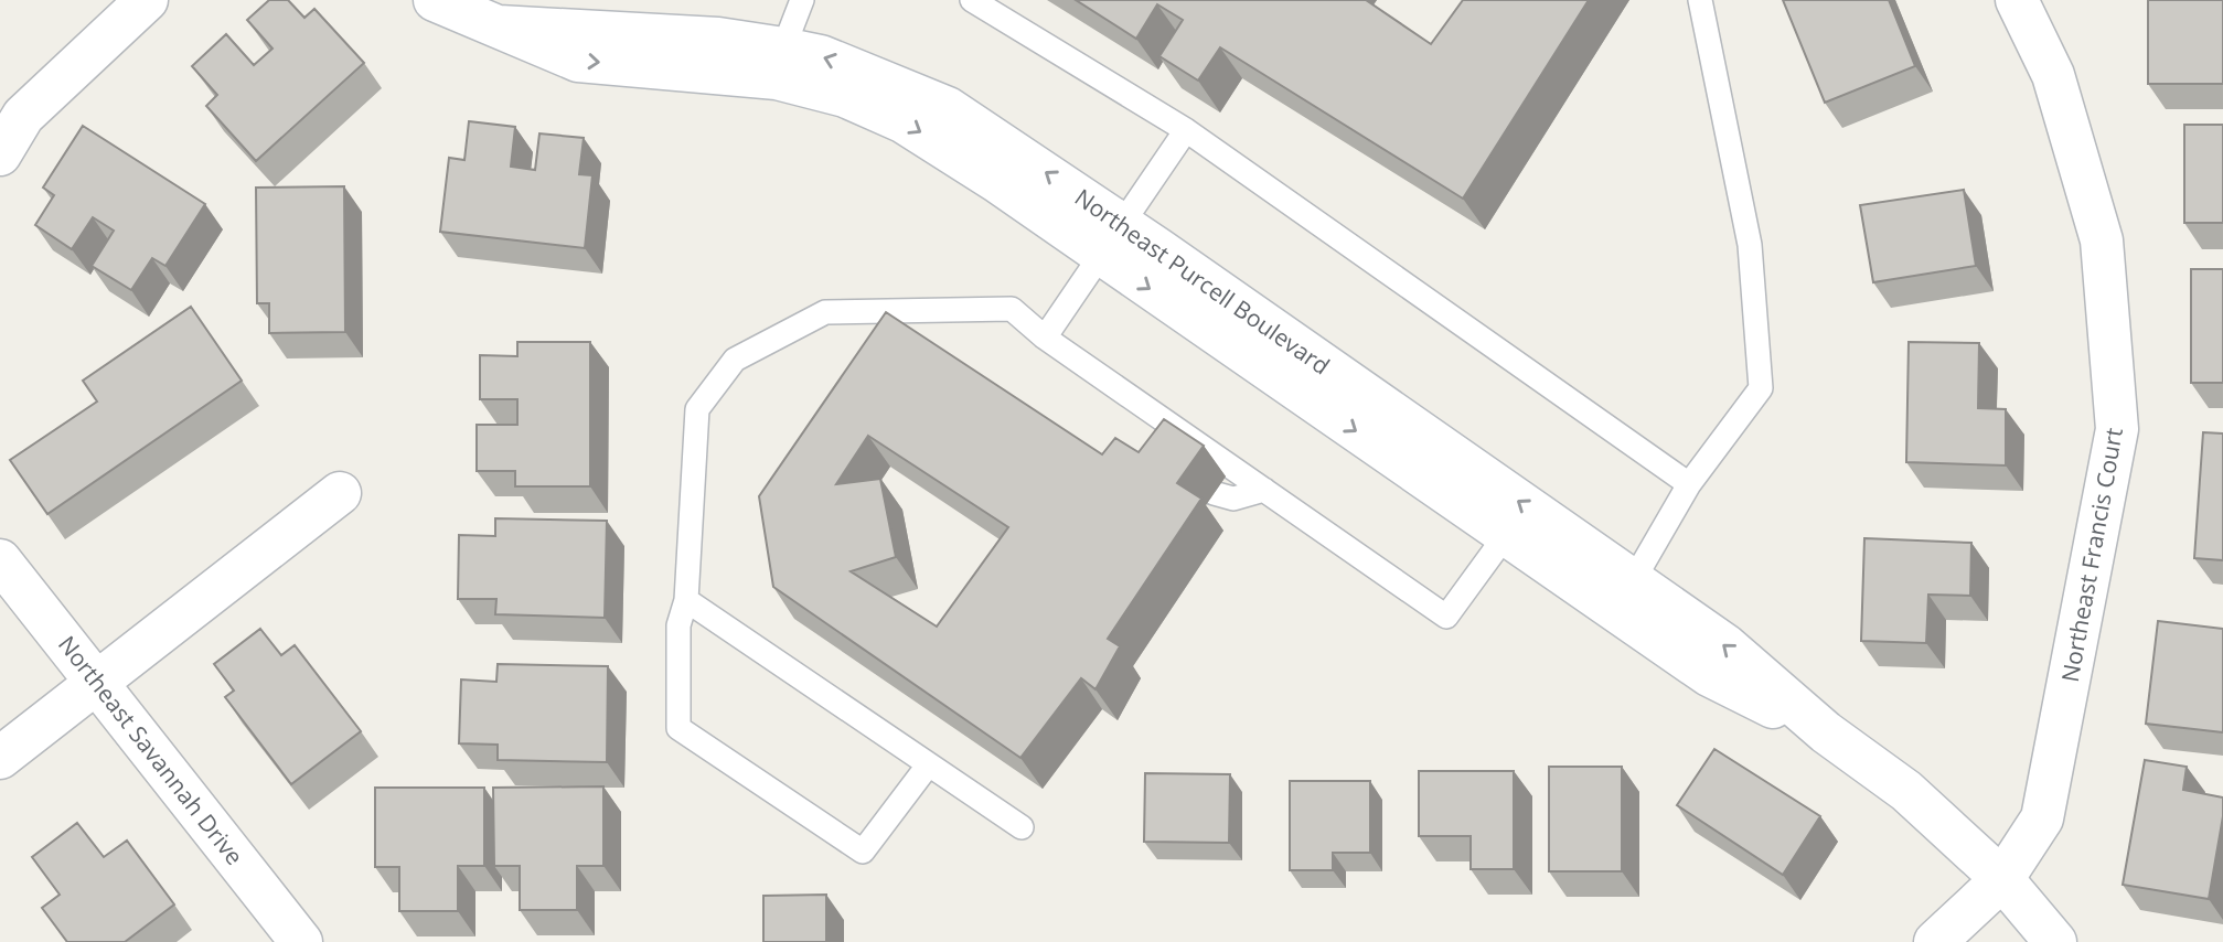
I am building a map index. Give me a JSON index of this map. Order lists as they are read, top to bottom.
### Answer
{
  "streets": {
    "street": ["Northeast Purcell Boulevard", "Northeast Francis Court", "Northeast Savannah Drive"]
  },
  "crossings": [
    ["Northeast Purcell Boulevard", "Northeast Francis Court"]
  ]
}
